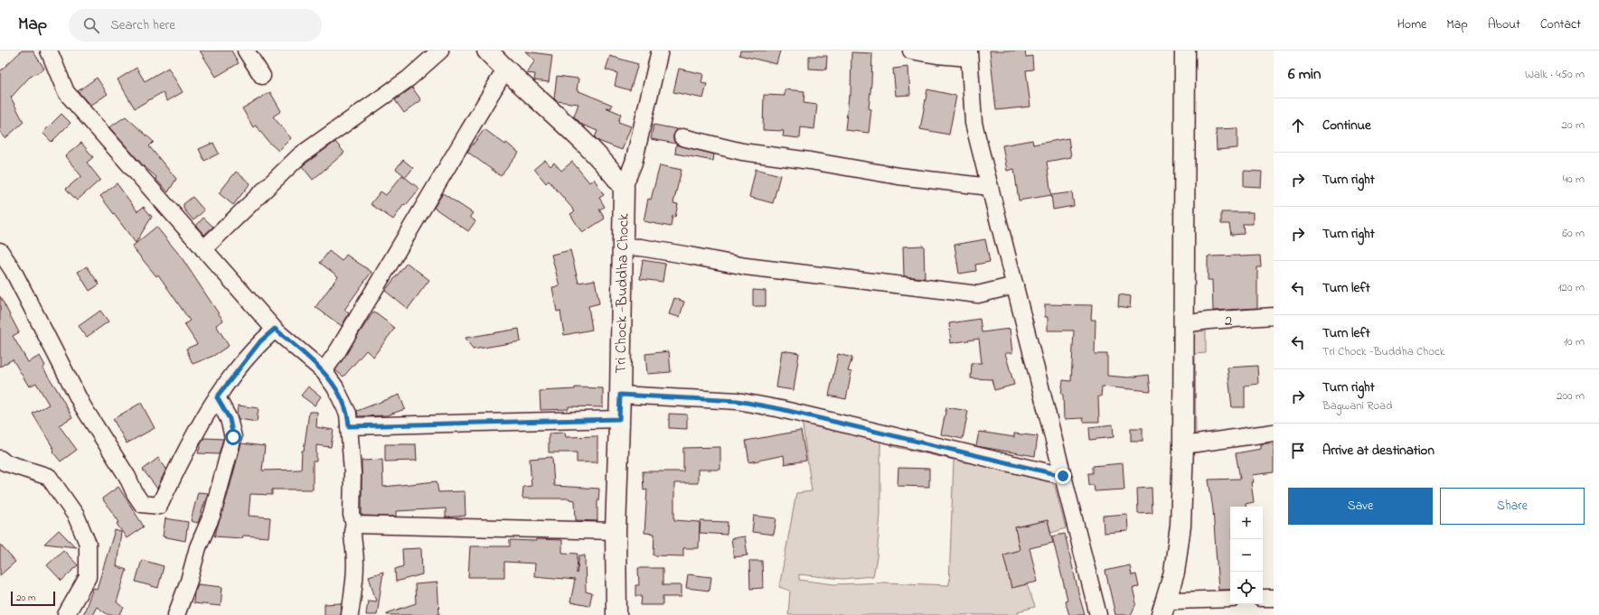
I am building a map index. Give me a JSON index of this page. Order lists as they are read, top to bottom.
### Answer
{
  "streets": {
    "street": ["Tri Chock -Buddha Chock", "2"]
  },
  "scale_bar": "20 m",
  "page": {
    "header": "Map",
    "search": "Search here",
    "nav": [
      "Home",
      "Map",
      "About",
      "Contact"
    ],
    "heading": ["6 min", "Walk · 450 m"],
    "list": [
      ["Continue", "20 m"],
      ["Turn right", "40 m"],
      ["Turn right", "60 m"],
      ["Turn left", "120 m"],
      ["Turn left", "Tri Chock -Buddha Chock", "10 m"],
      ["Turn right", "Bagwani Road", "200 m"],
      "Arrive at destination"
    ],
    "buttons": ["Save", "Share"],
    "map_buttons": ["+", "−"],
    "scale": "20 m"
  }
}
